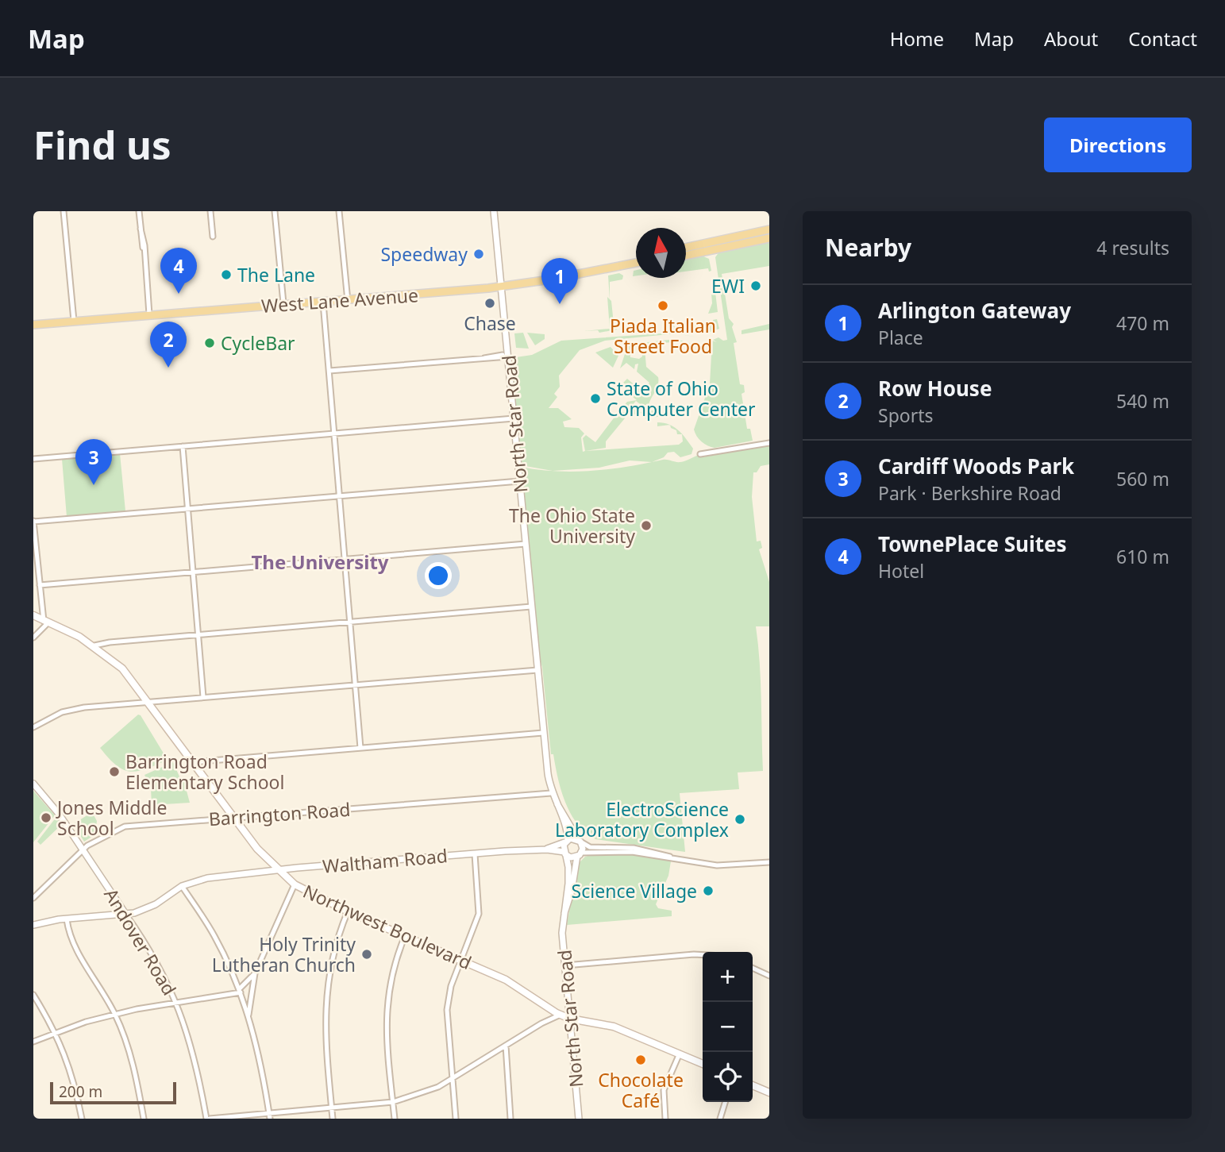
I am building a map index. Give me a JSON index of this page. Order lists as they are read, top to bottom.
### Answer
{
  "streets": {
    "main road": ["West Lane Avenue", "Northwest Boulevard"],
    "street": [
      "North Star Road",
      "Barrington Road",
      "Waltham Road",
      "Andover Road"
    ]
  },
  "crossings": [
    ["West Lane Avenue", "North Star Road"],
    ["North Star Road", "Barrington Road"],
    ["North Star Road", "Waltham Road"],
    ["North Star Road", "Northwest Boulevard"],
    ["Barrington Road", "Northwest Boulevard"],
    ["Barrington Road", "Andover Road"],
    ["Waltham Road", "Northwest Boulevard"],
    ["Waltham Road", "Andover Road"]
  ],
  "districts": ["The University"],
  "places": [
    "Speedway",
    "The Lane",
    "EWI",
    "Chase",
    "Piada Italian Street Food",
    "CycleBar",
    "State of Ohio Computer Center",
    "The Ohio State University",
    "Barrington Road Elementary School",
    "Jones Middle School",
    "ElectroScience Laboratory Complex",
    "Science Village",
    "Holy Trinity Lutheran Church",
    "Chocolate Café"
  ],
  "scale_bar": "200 m",
  "north": "top",
  "page": {
    "header": "Map",
    "nav": [
      "Home",
      "Map",
      "About",
      "Contact"
    ],
    "buttons": "Directions",
    "title": "Find us",
    "heading": ["Nearby", "4 results"],
    "pins": [
      "4",
      "1",
      "2",
      "3"
    ],
    "list": [
      {
        "mark": "1",
        "name": "Arlington Gateway",
        "note": "Place",
        "value": "470 m"
      },
      {
        "mark": "2",
        "name": "Row House",
        "note": "Sports",
        "value": "540 m"
      },
      {
        "mark": "3",
        "name": "Cardiff Woods Park",
        "note": "Park · Berkshire Road",
        "value": "560 m"
      },
      {
        "mark": "4",
        "name": "TownePlace Suites",
        "note": "Hotel",
        "value": "610 m"
      }
    ],
    "map_buttons": ["+", "−"],
    "scale": "200 m"
  }
}
